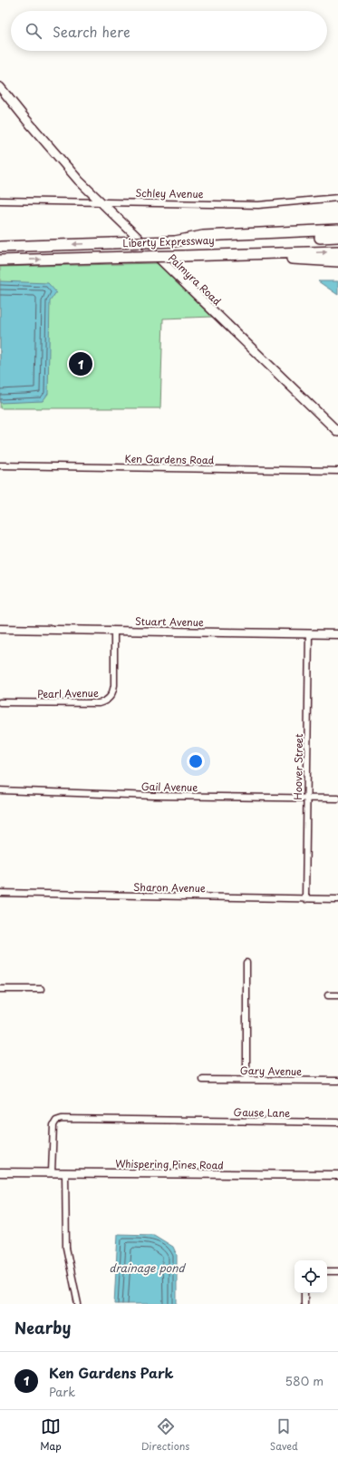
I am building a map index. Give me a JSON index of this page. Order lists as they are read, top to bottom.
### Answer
{
  "streets": {
    "highway": ["Liberty Expressway"],
    "main road": ["Palmyra Road"],
    "street": [
      "Schley Avenue",
      "Ken Gardens Road",
      "Stuart Avenue",
      "Pearl Avenue",
      "Hoover Street",
      "Gail Avenue",
      "Sharon Avenue",
      "Gary Avenue",
      "Gause Lane",
      "Whispering Pines Road"
    ]
  },
  "crossings": [
    ["Schley Avenue", "Palmyra Road"],
    ["Stuart Avenue", "Pearl Avenue"],
    ["Stuart Avenue", "Hoover Street"],
    ["Hoover Street", "Gail Avenue"],
    ["Hoover Street", "Sharon Avenue"],
    ["Gause Lane", "Whispering Pines Road"]
  ],
  "water": ["drainage pond"],
  "page": {
    "search": "Search here",
    "pins": "1",
    "heading": "Nearby",
    "list": [
      {
        "mark": "1",
        "name": "Ken Gardens Park",
        "note": "Park",
        "value": "580 m"
      }
    ],
    "nav": ["Map", "Directions", "Saved"]
  }
}
